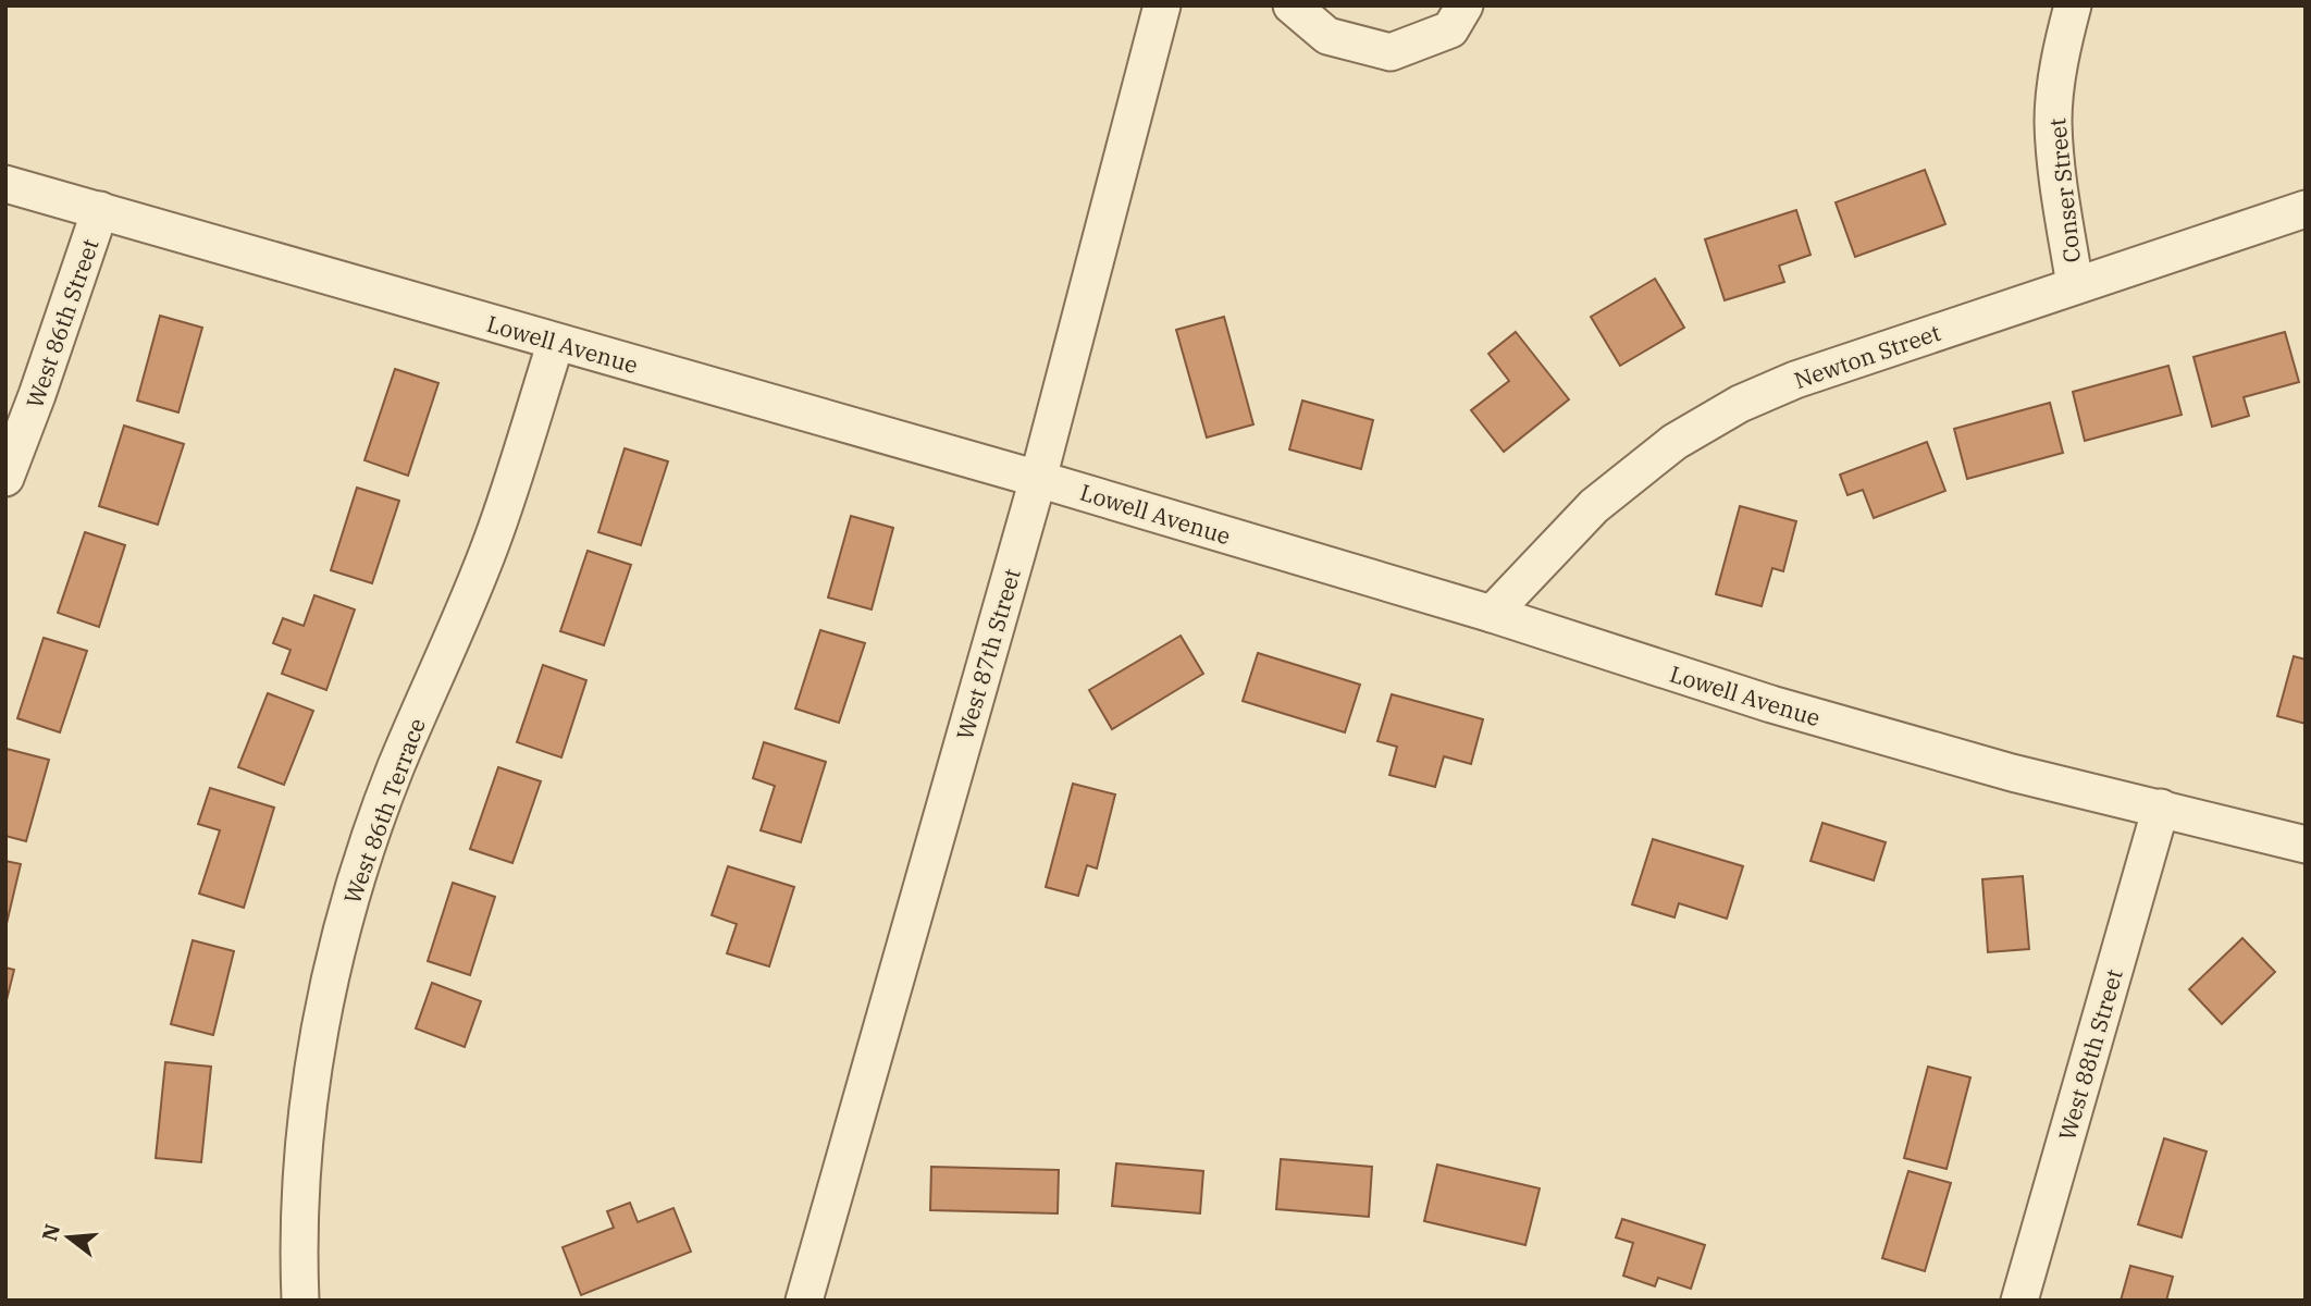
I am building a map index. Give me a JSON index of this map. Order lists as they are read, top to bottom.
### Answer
{
  "streets": {
    "street": [
      "Conser Street",
      "West 86th Street",
      "Lowell Avenue",
      "Newton Street",
      "West 87th Street",
      "West 86th Terrace",
      "West 88th Street"
    ]
  },
  "crossings": [
    ["Conser Street", "Newton Street"],
    ["West 86th Street", "Lowell Avenue"],
    ["Lowell Avenue", "Newton Street"],
    ["Lowell Avenue", "West 87th Street"],
    ["Lowell Avenue", "West 86th Terrace"],
    ["Lowell Avenue", "West 88th Street"]
  ],
  "north": "left"
}
